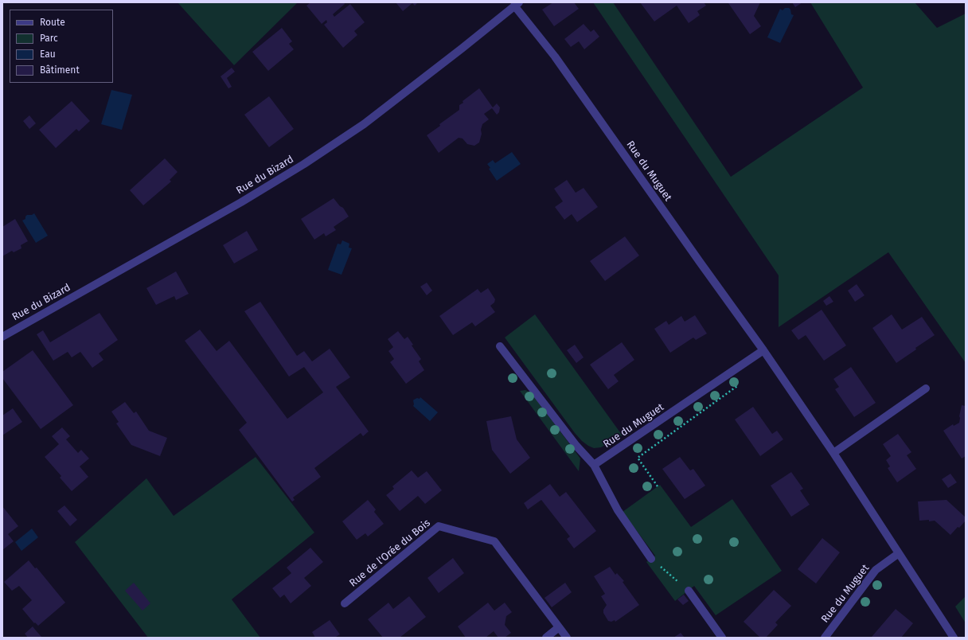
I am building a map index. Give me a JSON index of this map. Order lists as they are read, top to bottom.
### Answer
{
  "streets": {
    "street": ["Rue du Muguet", "Rue du Bizard", "Rue de l'Orée du Bois"]
  },
  "crossings": [
    ["Rue du Muguet", "Rue du Bizard"]
  ],
  "legend": [
    "Route",
    "Parc",
    "Eau",
    "Bâtiment"
  ]
}
